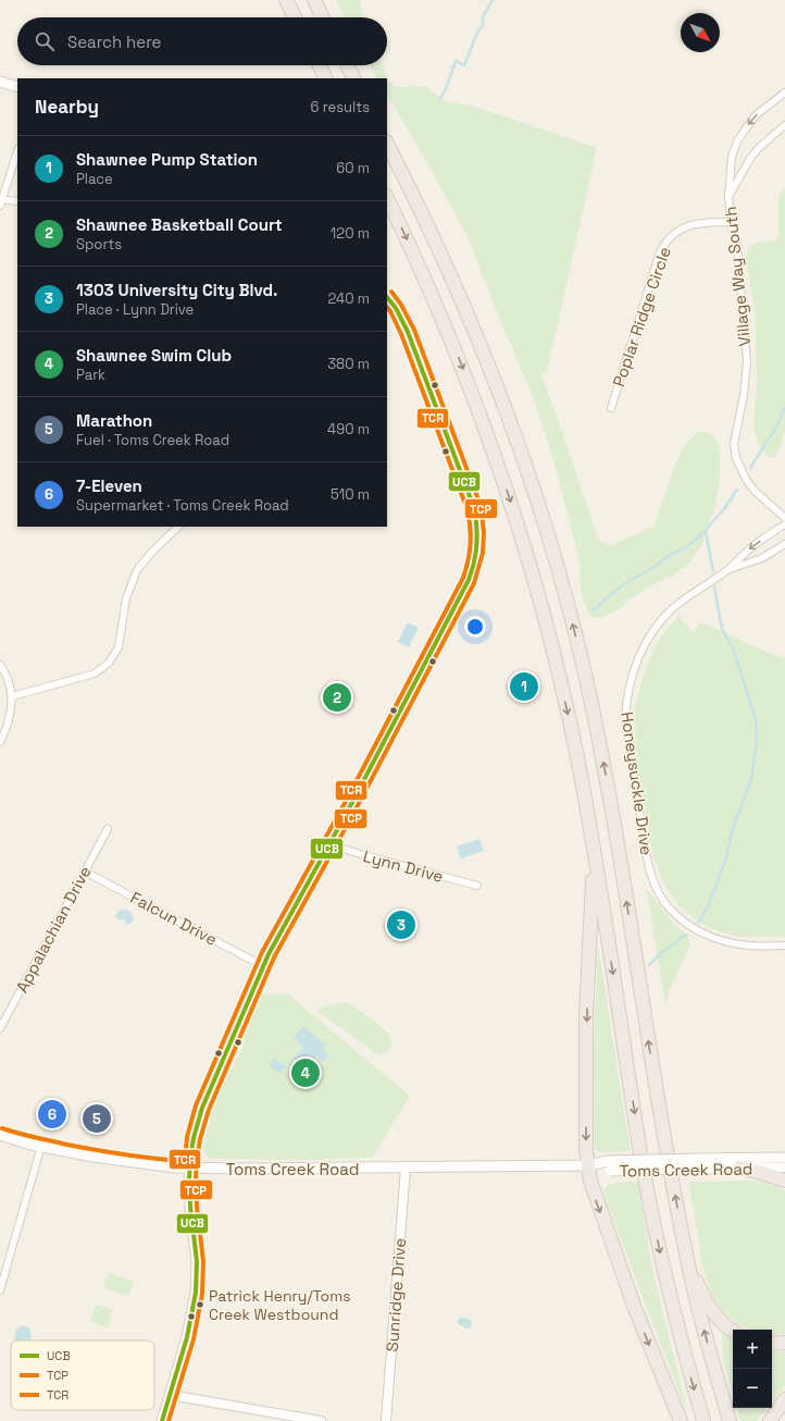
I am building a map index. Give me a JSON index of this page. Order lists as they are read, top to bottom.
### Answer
{
  "streets": {
    "main road": ["Toms Creek Road"],
    "street": [
      "Village Way South",
      "Poplar Ridge Circle",
      "Honeysuckle Drive",
      "Lynn Drive",
      "Falcun Drive",
      "Appalachian Drive",
      "Sunridge Drive"
    ]
  },
  "crossings": [
    ["Village Way South", "Poplar Ridge Circle"],
    ["Falcun Drive", "Appalachian Drive"],
    ["Toms Creek Road", "Sunridge Drive"]
  ],
  "places": ["Patrick Henry/Toms Creek Westbound"],
  "lines": ["transit line TCP", "transit line UCB", "transit line TCR"],
  "legend": ["UCB", "TCP", "TCR"],
  "north": "bottom right",
  "page": {
    "search": "Search here",
    "heading": ["Nearby", "6 results"],
    "list": [
      {
        "mark": "1",
        "name": "Shawnee Pump Station",
        "note": "Place",
        "value": "60 m"
      },
      {
        "mark": "2",
        "name": "Shawnee Basketball Court",
        "note": "Sports",
        "value": "120 m"
      },
      {
        "mark": "3",
        "name": "1303 University City Blvd.",
        "note": "Place · Lynn Drive",
        "value": "240 m"
      },
      {
        "mark": "4",
        "name": "Shawnee Swim Club",
        "note": "Park",
        "value": "380 m"
      },
      {
        "mark": "5",
        "name": "Marathon",
        "note": "Fuel · Toms Creek Road",
        "value": "490 m"
      },
      {
        "mark": "6",
        "name": "7-Eleven",
        "note": "Supermarket · Toms Creek Road",
        "value": "510 m"
      }
    ],
    "pins": [
      "1",
      "2",
      "3",
      "4",
      "6",
      "5"
    ],
    "map_buttons": ["+", "−"]
  }
}
